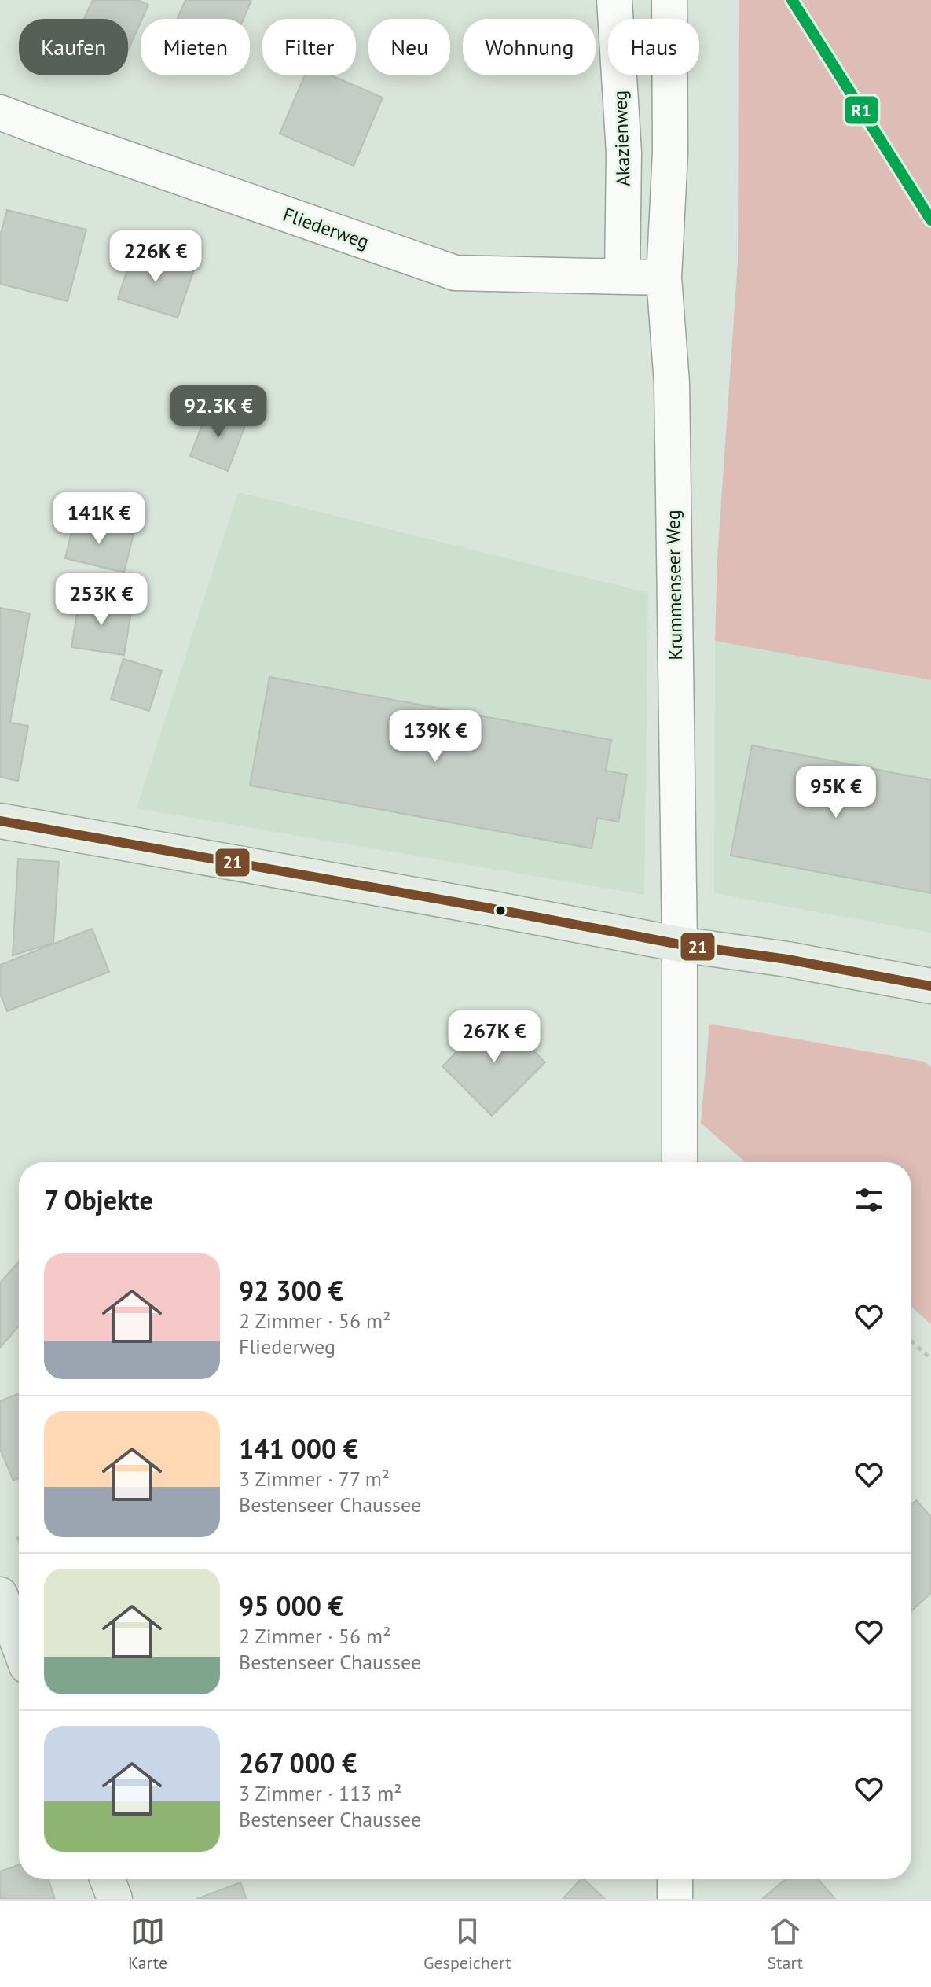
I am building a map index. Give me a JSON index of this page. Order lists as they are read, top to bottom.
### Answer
{
  "streets": {
    "street": ["Akazienweg", "Fliederweg", "Krummenseer Weg"]
  },
  "crossings": [
    ["Akazienweg", "Fliederweg"],
    ["Fliederweg", "Krummenseer Weg"]
  ],
  "lines": ["transit line R1", "transit line 21"],
  "page": {
    "chip": [
      "Kaufen",
      "Mieten",
      "Filter",
      "Neu",
      "Wohnung",
      "Haus"
    ],
    "price": [
      "226K €",
      "92.3K €",
      "141K €",
      "253K €",
      "139K €",
      "95K €",
      "267K €"
    ],
    "heading": "7 Objekte",
    "list": [
      {
        "name": "92 300 €",
        "note": "2 Zimmer · 56 m² · Fliederweg"
      },
      {
        "name": "141 000 €",
        "note": "3 Zimmer · 77 m² · Bestenseer Chaussee"
      },
      {
        "name": "95 000 €",
        "note": "2 Zimmer · 56 m² · Bestenseer Chaussee"
      },
      {
        "name": "267 000 €",
        "note": "3 Zimmer · 113 m² · Bestenseer Chaussee"
      }
    ],
    "tabs": ["Karte", "Gespeichert", "Start"]
  }
}
